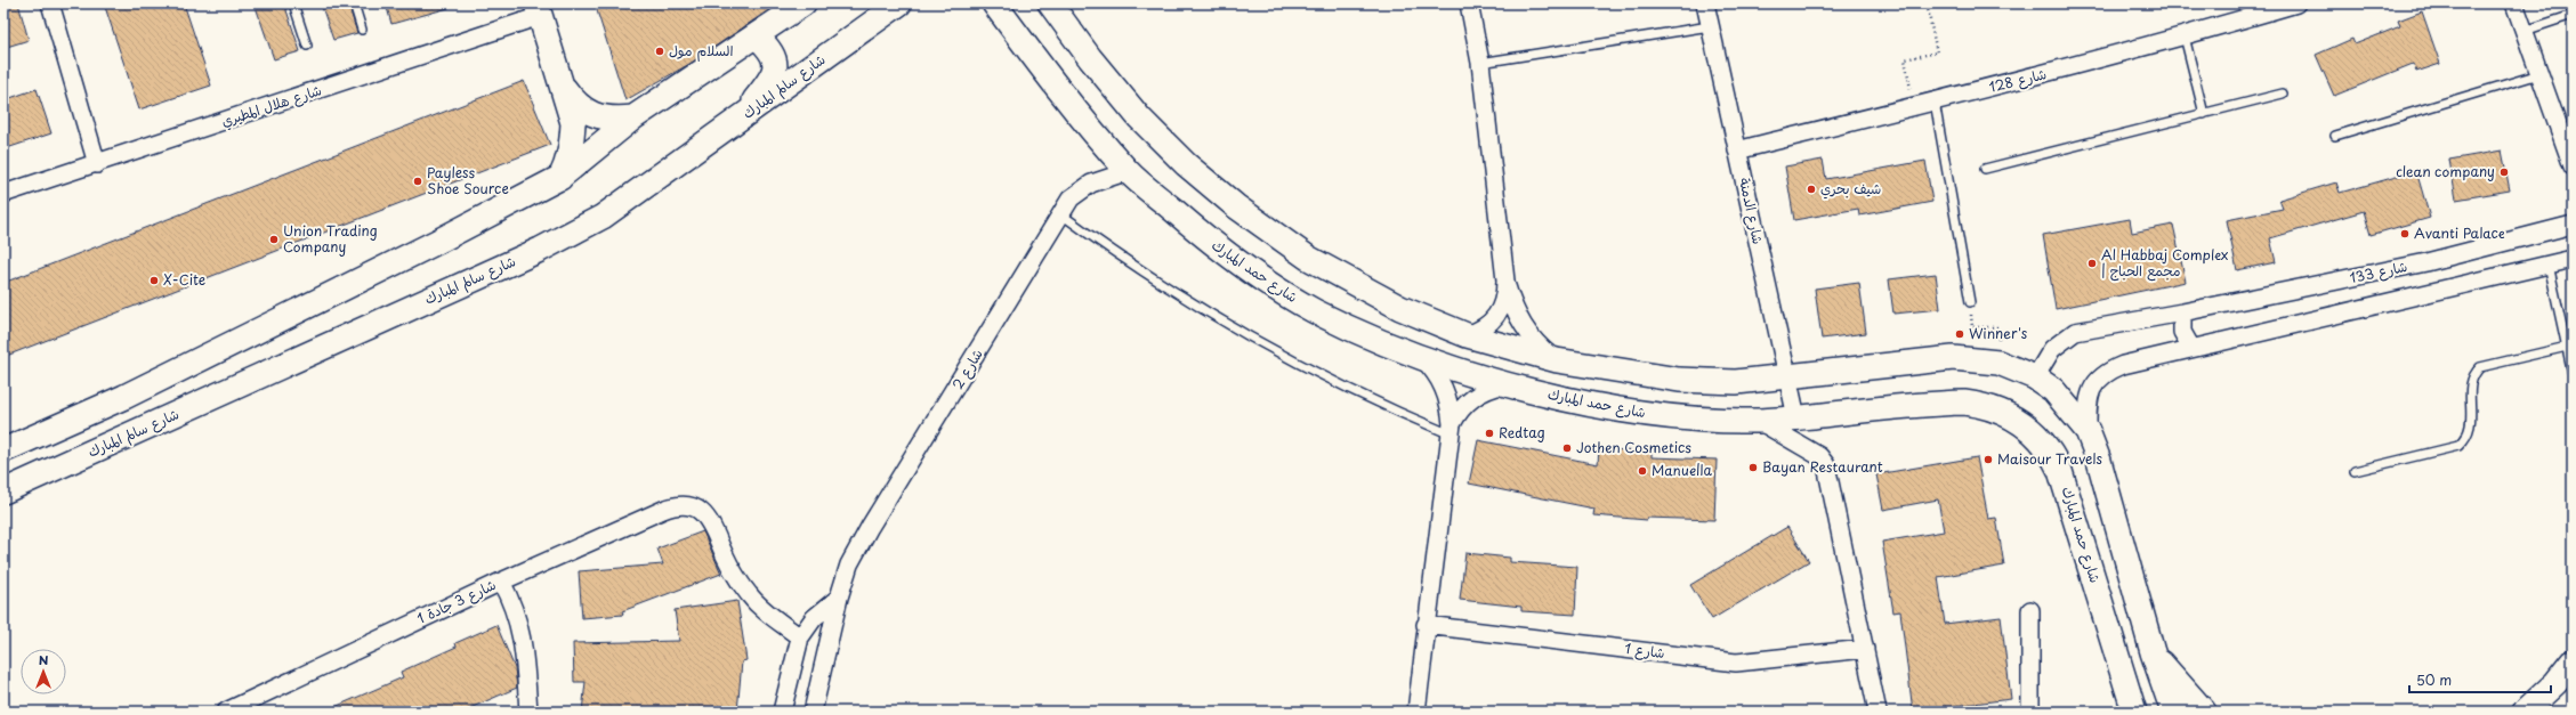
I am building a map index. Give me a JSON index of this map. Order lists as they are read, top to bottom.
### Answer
{
  "streets": {
    "main road": ["شارع سالم المبارك", "شارع حمد المبارك"],
    "street": [
      "شارع 128",
      "شارع هلال المطيري",
      "شارع الدمنة",
      "شارع 133",
      "شارع 2",
      "شارع 3 جادة 1",
      "شارع 1"
    ]
  },
  "crossings": [
    ["شارع 128", "شارع الدمنة"],
    ["شارع الدمنة", "شارع حمد المبارك"],
    ["شارع حمد المبارك", "شارع 2"]
  ],
  "places": [
    "السلام مول",
    "clean company",
    "Payless Shoe Source",
    "شيف بحري",
    "Avanti Palace",
    "Union Trading Company",
    "Al Habbaj Complex | مجمع الحباج",
    "X-Cite",
    "Winner's",
    "Redtag",
    "Jothen Cosmetics",
    "Maisour Travels",
    "Bayan Restaurant",
    "Manuella"
  ],
  "scale_bar": "50 m",
  "north": "top"
}
